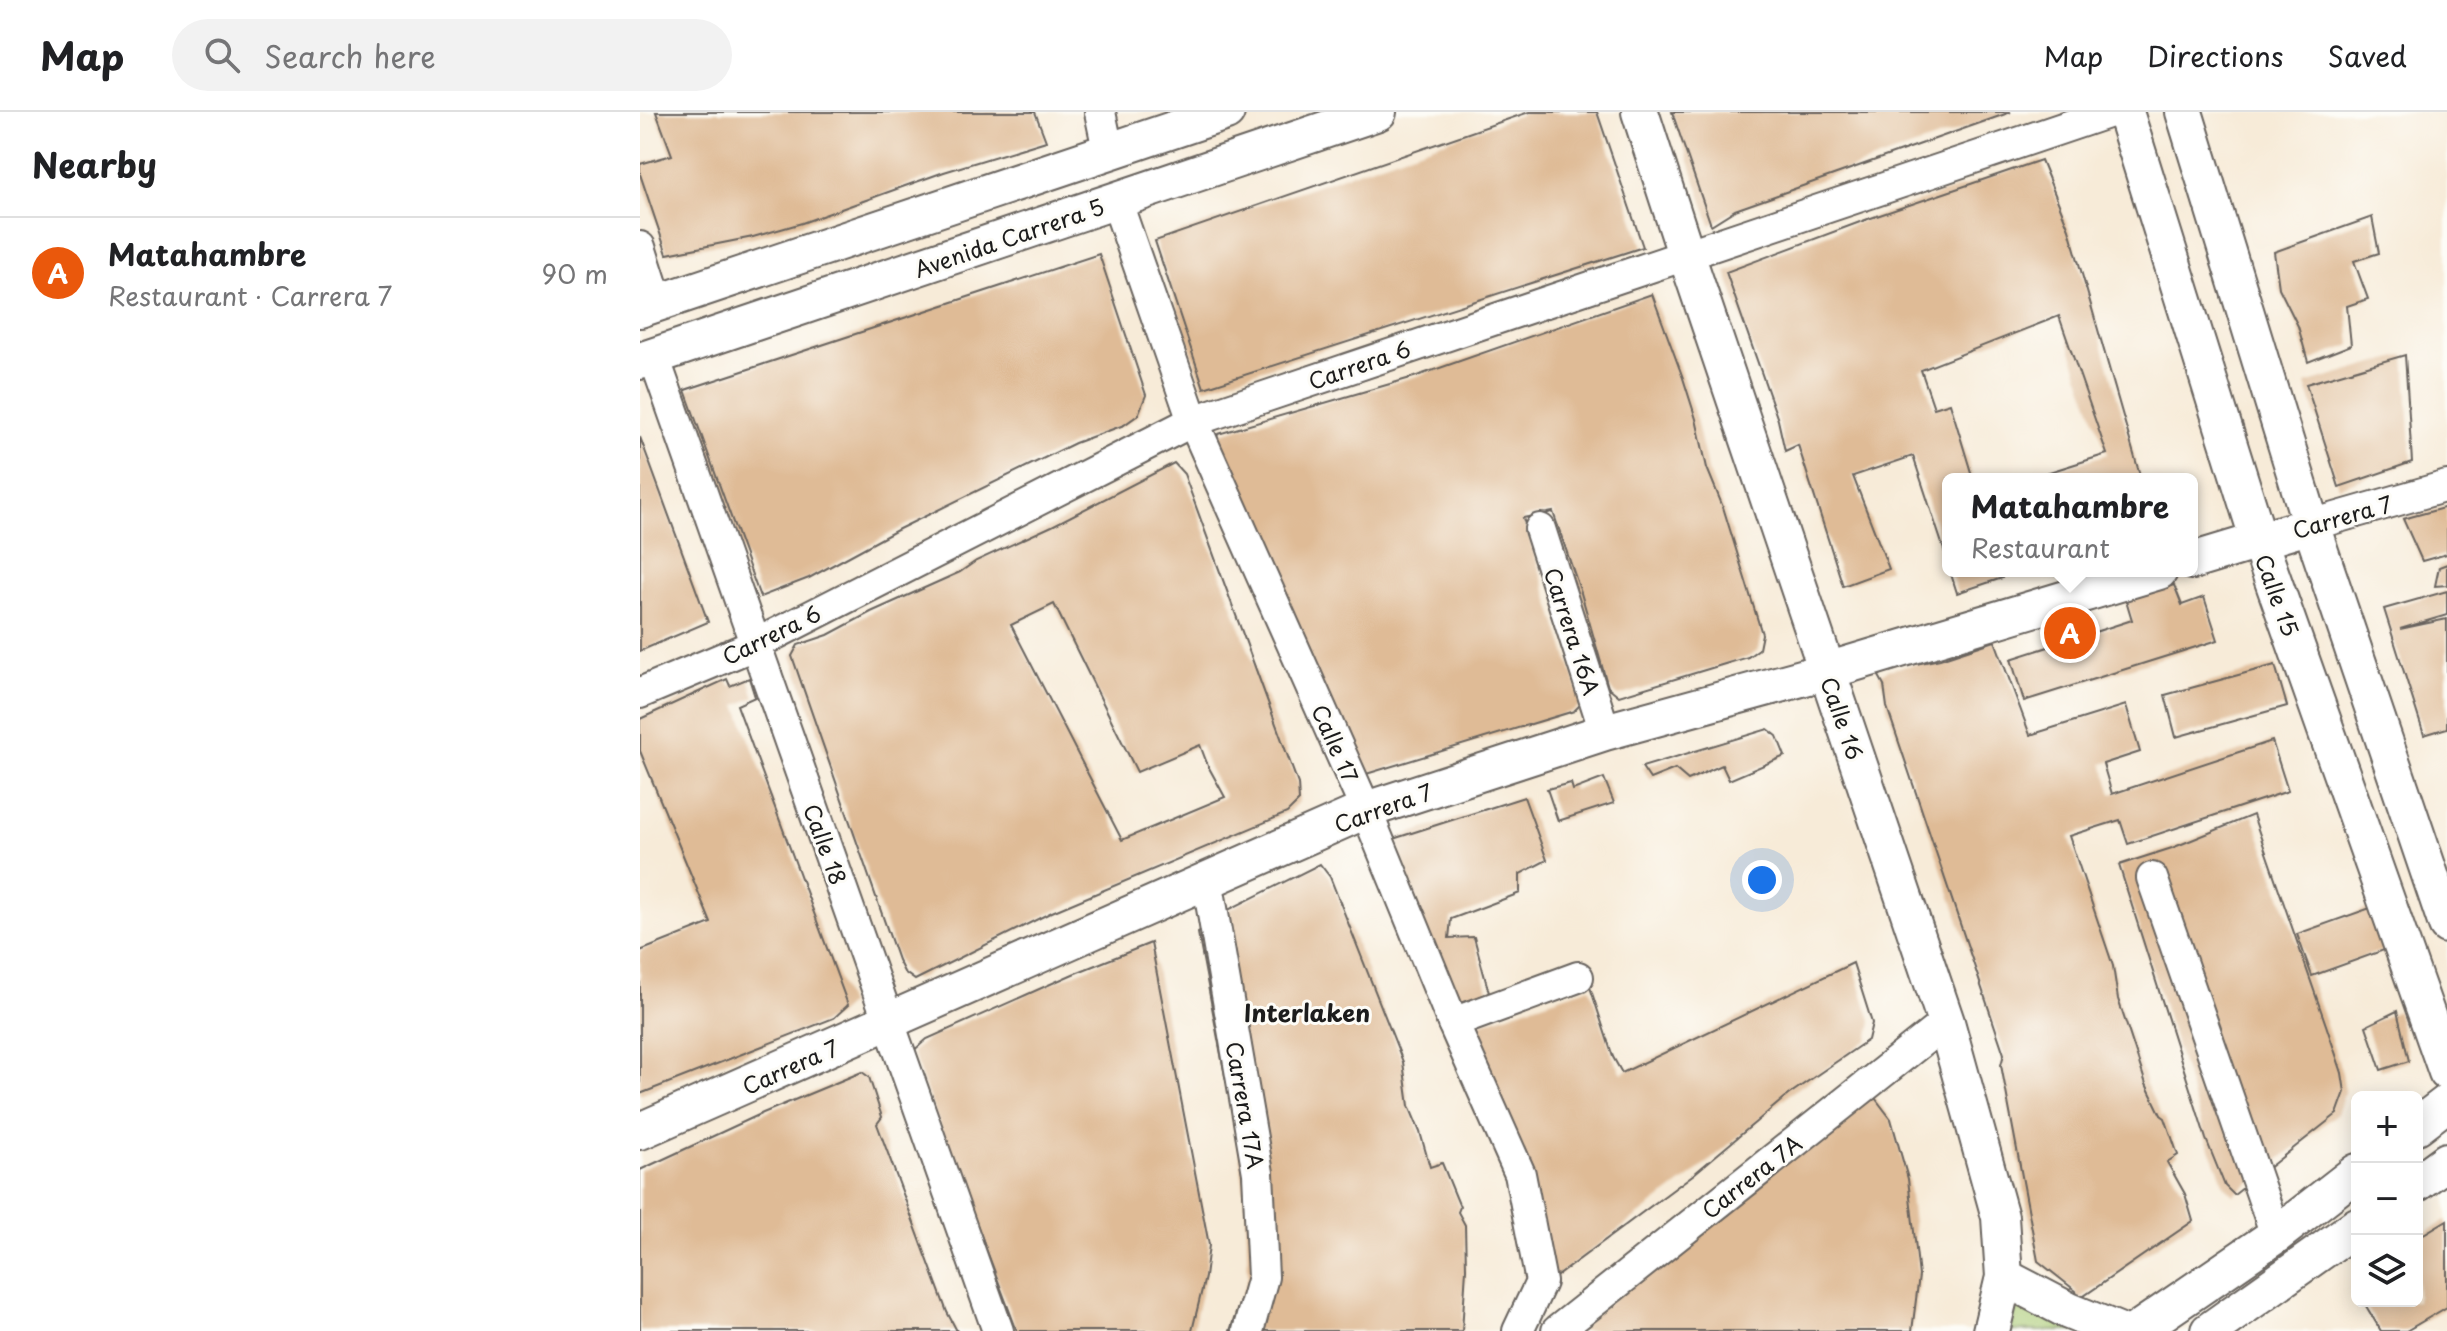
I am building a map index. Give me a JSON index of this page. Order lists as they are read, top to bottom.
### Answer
{
  "streets": {
    "main road": [
      "Avenida Carrera 5",
      "Carrera 7",
      "Calle 15",
      "Calle 16"
    ],
    "street": [
      "Carrera 6",
      "Carrera 16A",
      "Calle 17",
      "Calle 18",
      "Carrera 17A",
      "Carrera 7A"
    ]
  },
  "crossings": [
    ["Avenida Carrera 5", "Calle 17"],
    ["Avenida Carrera 5", "Calle 18"],
    ["Carrera 6", "Calle 16"],
    ["Carrera 6", "Calle 17"],
    ["Carrera 6", "Calle 18"],
    ["Carrera 7", "Calle 15"],
    ["Carrera 7", "Carrera 16A"],
    ["Carrera 7", "Calle 16"],
    ["Carrera 7", "Calle 17"],
    ["Carrera 7", "Calle 18"],
    ["Carrera 7", "Carrera 17A"],
    ["Calle 16", "Carrera 7A"]
  ],
  "districts": ["Interlaken"],
  "page": {
    "header": "Map",
    "search": "Search here",
    "nav": ["Map", "Directions", "Saved"],
    "heading": "Nearby",
    "list": [
      {
        "mark": "A",
        "name": "Matahambre",
        "note": "Restaurant · Carrera 7",
        "value": "90 m"
      }
    ],
    "popup": ["Matahambre", "Restaurant"],
    "pins": "A",
    "map_buttons": ["+", "−"]
  }
}
